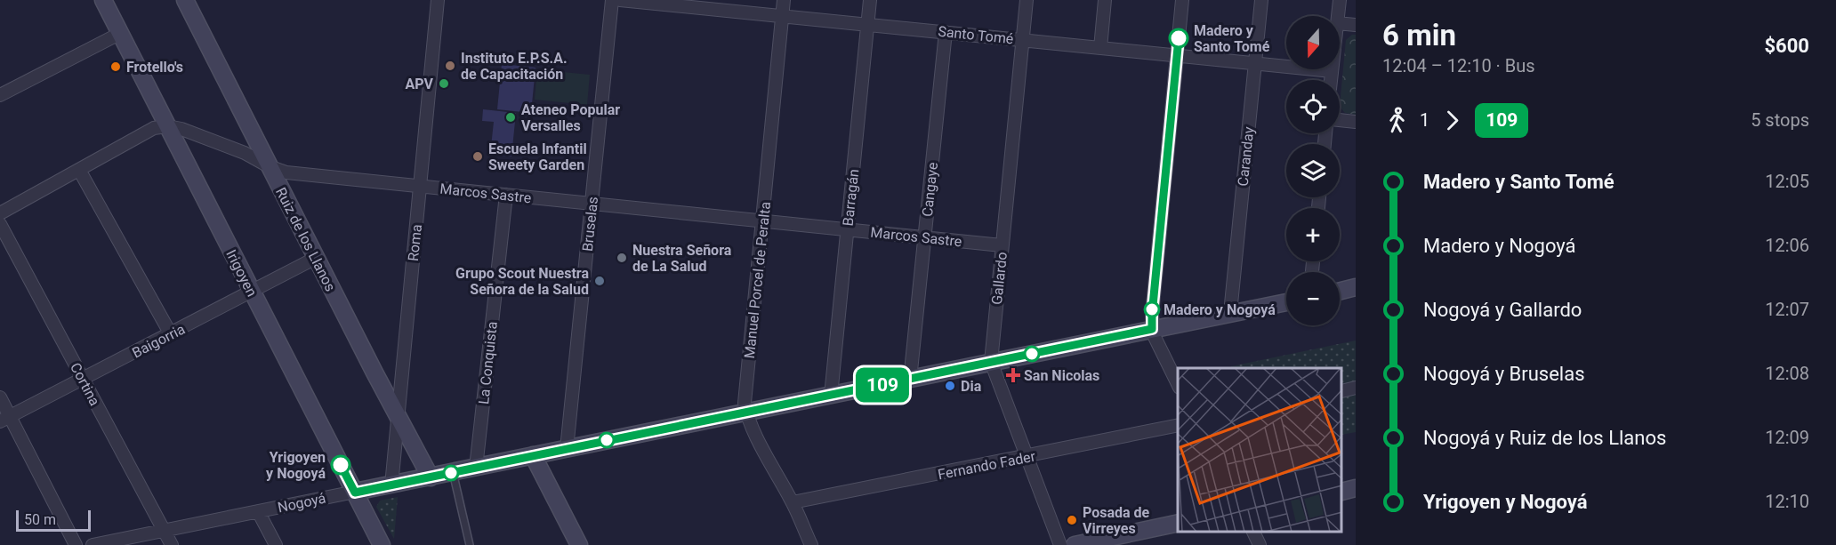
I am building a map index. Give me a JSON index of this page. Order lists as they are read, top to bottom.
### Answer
{
  "streets": {
    "street": [
      "Santo Tomé",
      "Caranday",
      "Cangaye",
      "Marcos Sastre",
      "Barragán",
      "Bruselas",
      "Ruiz de los Llanos",
      "Roma",
      "Irigoyen",
      "Gallardo",
      "Manuel Porcel de Peralta",
      "Baigorria",
      "La Conquista",
      "Cortina",
      "Fernando Fader",
      "Nogoyá"
    ]
  },
  "crossings": [
    ["Santo Tomé", "Caranday"],
    ["Santo Tomé", "Cangaye"],
    ["Santo Tomé", "Barragán"],
    ["Santo Tomé", "Gallardo"],
    ["Santo Tomé", "Manuel Porcel de Peralta"],
    ["Caranday", "Nogoyá"],
    ["Cangaye", "Marcos Sastre"],
    ["Cangaye", "Nogoyá"],
    ["Marcos Sastre", "Barragán"],
    ["Marcos Sastre", "Bruselas"],
    ["Marcos Sastre", "Ruiz de los Llanos"],
    ["Marcos Sastre", "Roma"],
    ["Marcos Sastre", "Irigoyen"],
    ["Marcos Sastre", "Gallardo"],
    ["Marcos Sastre", "Manuel Porcel de Peralta"],
    ["Marcos Sastre", "La Conquista"],
    ["Barragán", "Nogoyá"],
    ["Bruselas", "Nogoyá"],
    ["Ruiz de los Llanos", "Roma"],
    ["Ruiz de los Llanos", "Baigorria"],
    ["Ruiz de los Llanos", "Nogoyá"],
    ["Roma", "Nogoyá"],
    ["Irigoyen", "Baigorria"],
    ["Irigoyen", "Nogoyá"],
    ["Gallardo", "Fernando Fader"],
    ["Gallardo", "Nogoyá"],
    ["Manuel Porcel de Peralta", "Fernando Fader"],
    ["Manuel Porcel de Peralta", "Nogoyá"],
    ["Baigorria", "Cortina"],
    ["La Conquista", "Nogoyá"],
    ["Cortina", "Nogoyá"]
  ],
  "places": {
    "other": [
      "Madero y Santo Tomé",
      "Instituto E.P.S.A. de Capacitación",
      "Frotello's",
      "APV",
      "Ateneo Popular Versalles",
      "Escuela Infantil Sweety Garden",
      "Nuestra Señora de La Salud",
      "Grupo Scout Nuestra Señora de la Salud",
      "Madero y Nogoyá",
      "Dia",
      "Yrigoyen y Nogoyá",
      "Posada de Virreyes"
    ],
    "health": ["San Nicolas"]
  },
  "lines": ["bus line 109"],
  "scale_bar": "50 m",
  "north": "bottom",
  "page": {
    "on_map": "109",
    "heading": ["6 min", "12:04 – 12:10 · Bus", "$600"],
    "map_buttons": ["+", "−"],
    "legs": ["1", "109", "5 stops"],
    "list": [
      {
        "name": "Madero y Santo Tomé",
        "value": "12:05"
      },
      {
        "name": "Madero y Nogoyá",
        "value": "12:06"
      },
      {
        "name": "Nogoyá y Gallardo",
        "value": "12:07"
      },
      {
        "name": "Nogoyá y Bruselas",
        "value": "12:08"
      },
      {
        "name": "Nogoyá y Ruiz de los Llanos",
        "value": "12:09"
      },
      {
        "name": "Yrigoyen y Nogoyá",
        "value": "12:10"
      }
    ],
    "scale": "50 m"
  }
}
